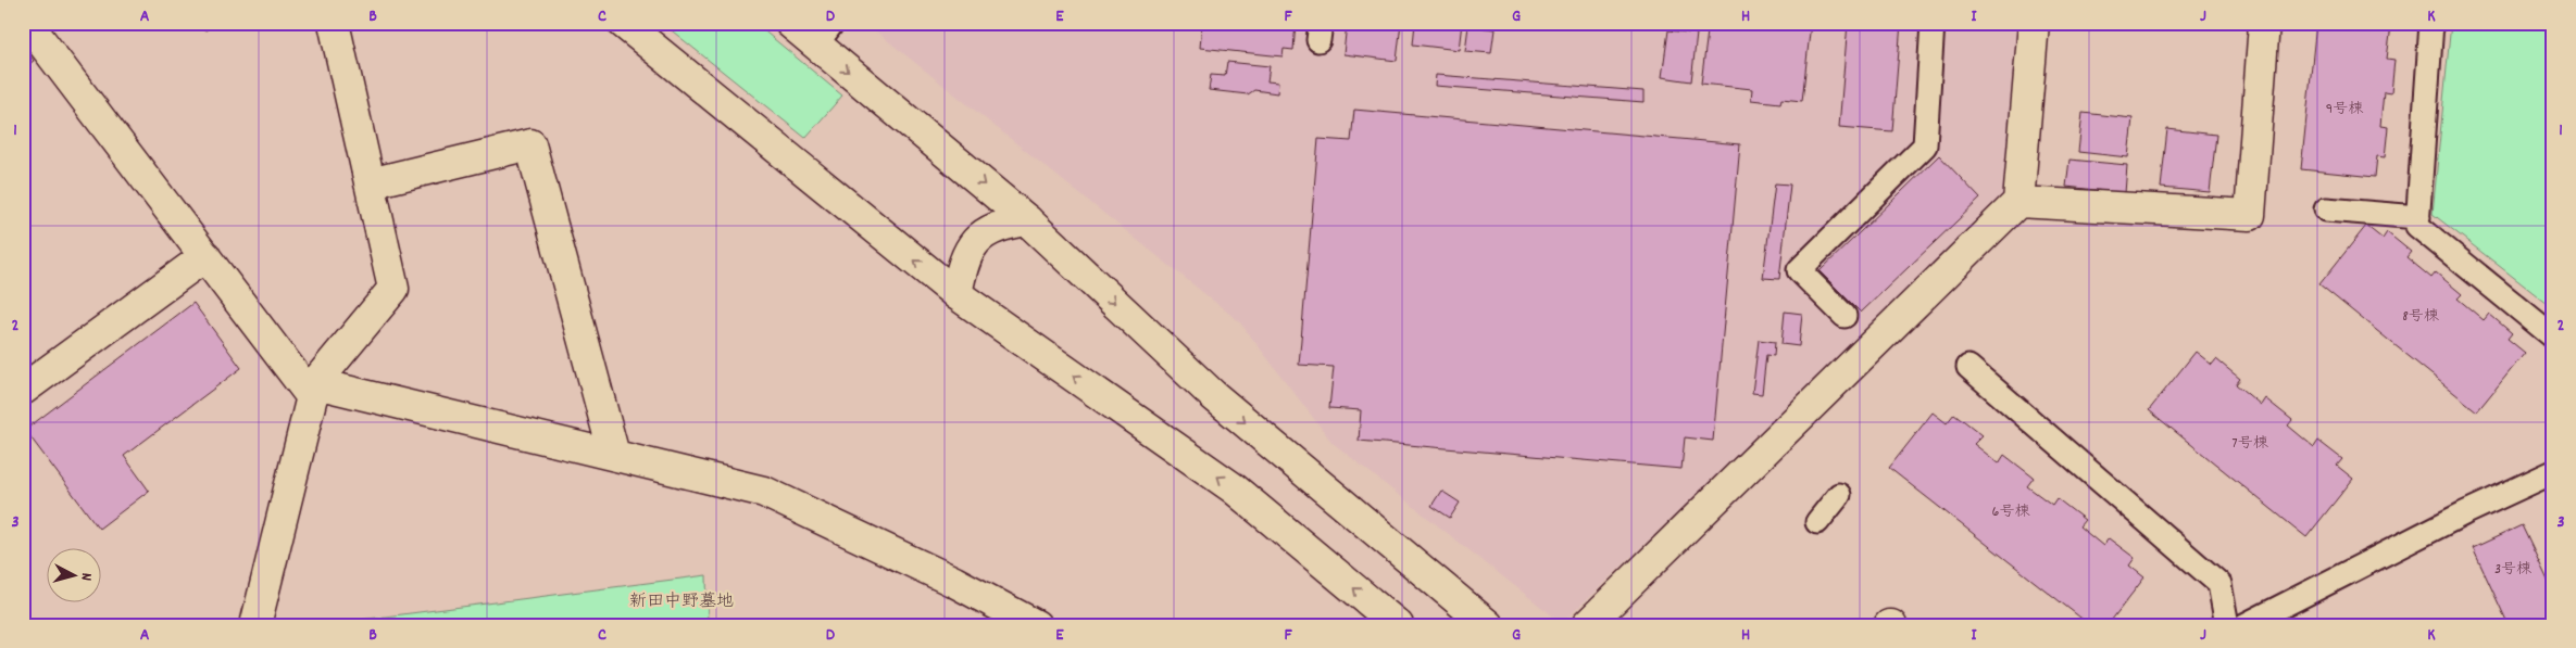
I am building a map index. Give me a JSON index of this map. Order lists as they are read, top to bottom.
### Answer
{
  "parks": ["新田中野墓地"],
  "house_numbers": [
    "9号棟",
    "8号棟",
    "7号棟",
    "6号棟",
    "3号棟"
  ],
  "north": "right",
  "grid": {
    "columns": [
      "A",
      "B",
      "C",
      "D",
      "E",
      "F",
      "G",
      "H",
      "I",
      "J",
      "K"
    ],
    "rows": ["1", "2", "3"]
  }
}
